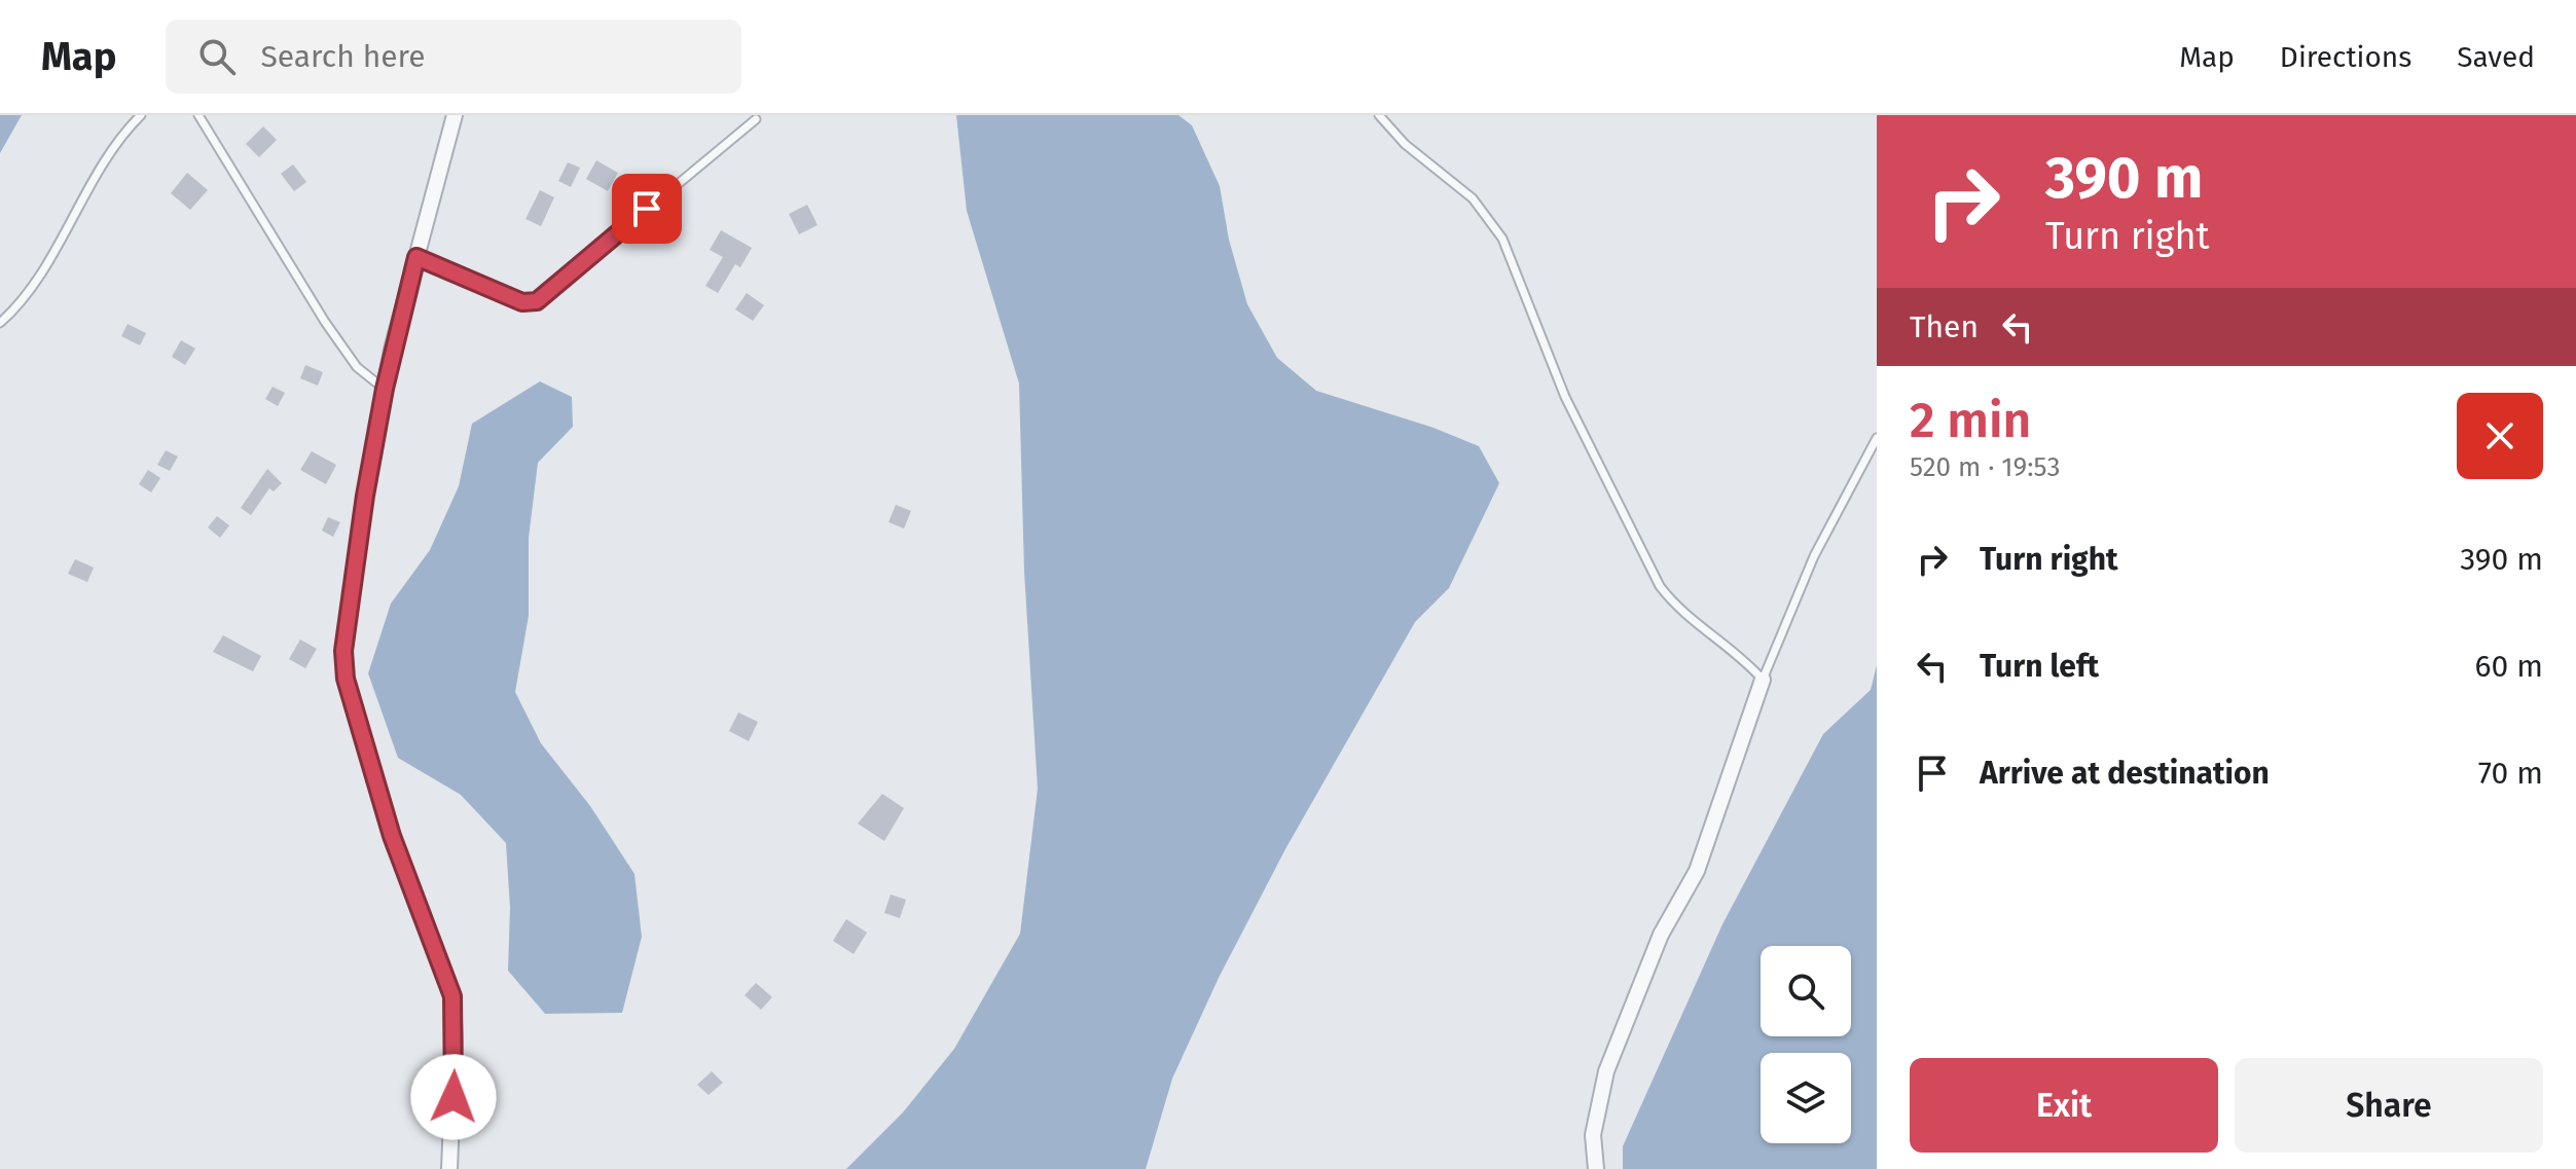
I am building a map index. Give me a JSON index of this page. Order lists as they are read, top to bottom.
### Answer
{
  "page": {
    "header": "Map",
    "search": "Search here",
    "nav": ["Map", "Directions", "Saved"],
    "turn": ["390 m", "Turn right"],
    "then": "Then",
    "heading": ["2 min", "520 m · 19:53"],
    "list": [
      {
        "name": "Turn right",
        "value": "390 m"
      },
      {
        "name": "Turn left",
        "value": "60 m"
      },
      {
        "name": "Arrive at destination",
        "value": "70 m"
      }
    ],
    "buttons": ["Exit", "Share"]
  }
}
